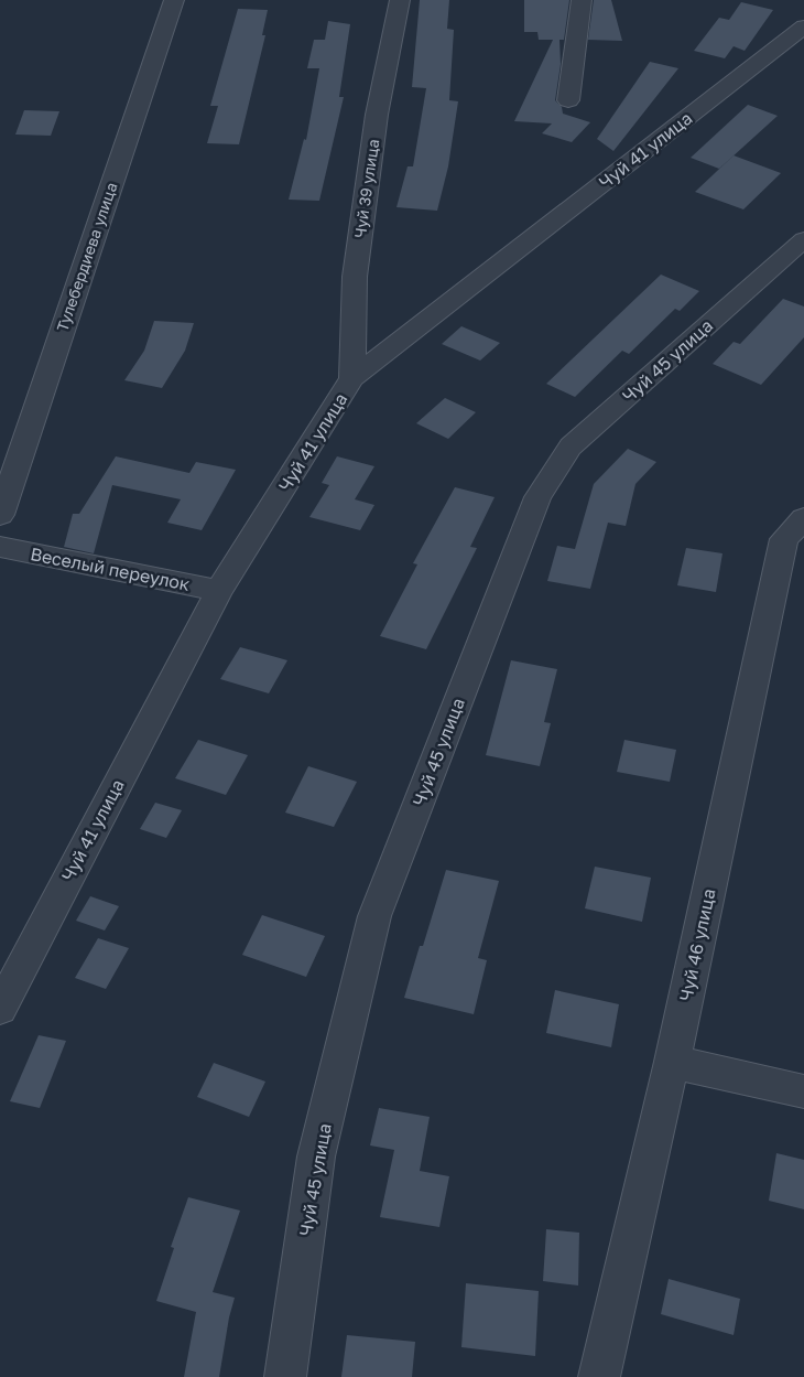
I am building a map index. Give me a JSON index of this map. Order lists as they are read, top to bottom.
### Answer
{
  "streets": {
    "street": [
      "Чуй 41 улица",
      "Чуй 39 улица",
      "Тулебердиева улица",
      "Чуй 45 улица",
      "Веселый переулок",
      "Чуй 46 улица"
    ]
  },
  "crossings": [
    ["Чуй 41 улица", "Чуй 39 улица"],
    ["Чуй 41 улица", "Веселый переулок"]
  ]
}
